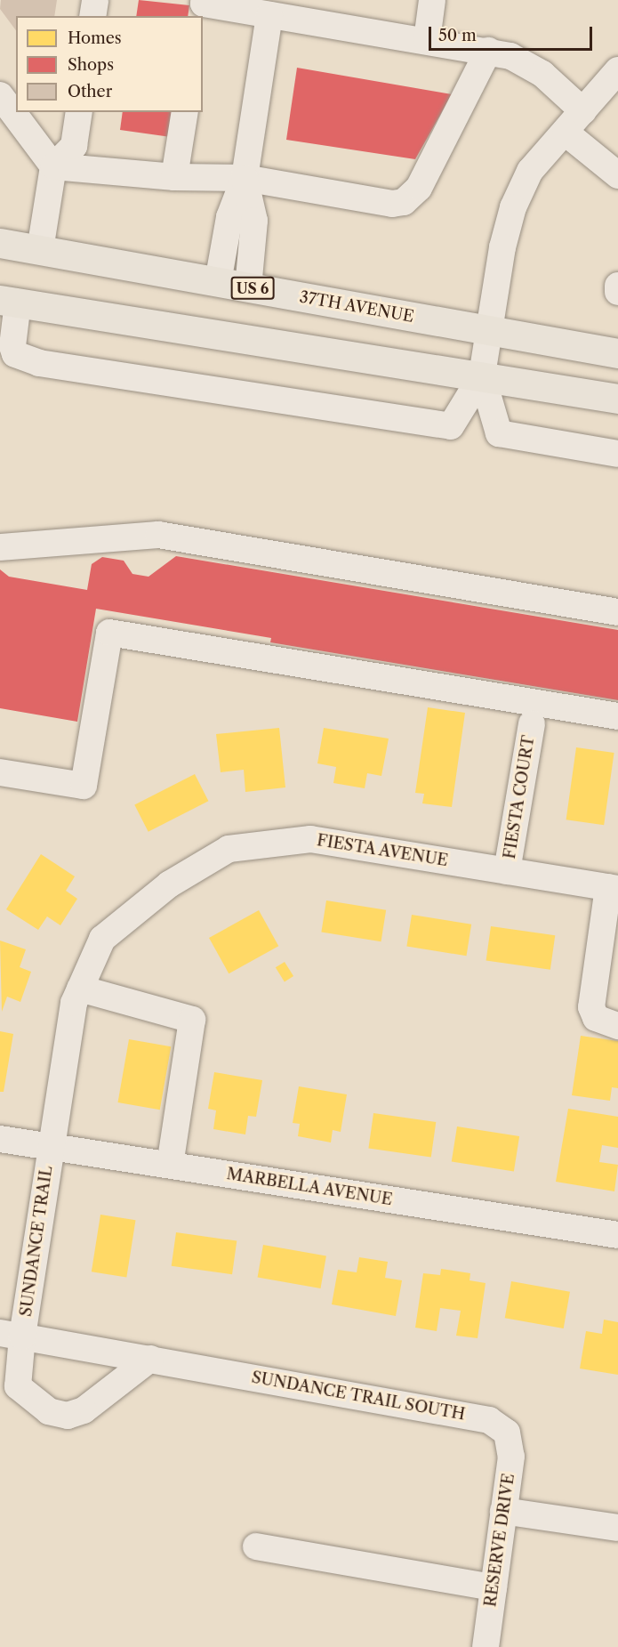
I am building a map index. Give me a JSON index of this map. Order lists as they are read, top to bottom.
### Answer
{
  "streets": {
    "main road": ["US 6", "37TH AVENUE"],
    "street": [
      "FIESTA COURT",
      "FIESTA AVENUE",
      "MARBELLA AVENUE",
      "SUNDANCE TRAIL",
      "SUNDANCE TRAIL SOUTH",
      "RESERVE DRIVE"
    ]
  },
  "crossings": [
    ["FIESTA COURT", "FIESTA AVENUE"],
    ["FIESTA AVENUE", "MARBELLA AVENUE"],
    ["FIESTA AVENUE", "SUNDANCE TRAIL"],
    ["MARBELLA AVENUE", "SUNDANCE TRAIL"],
    ["SUNDANCE TRAIL", "SUNDANCE TRAIL SOUTH"],
    ["SUNDANCE TRAIL SOUTH", "RESERVE DRIVE"]
  ],
  "legend": ["Homes", "Shops", "Other"],
  "scale_bar": "50 m"
}
